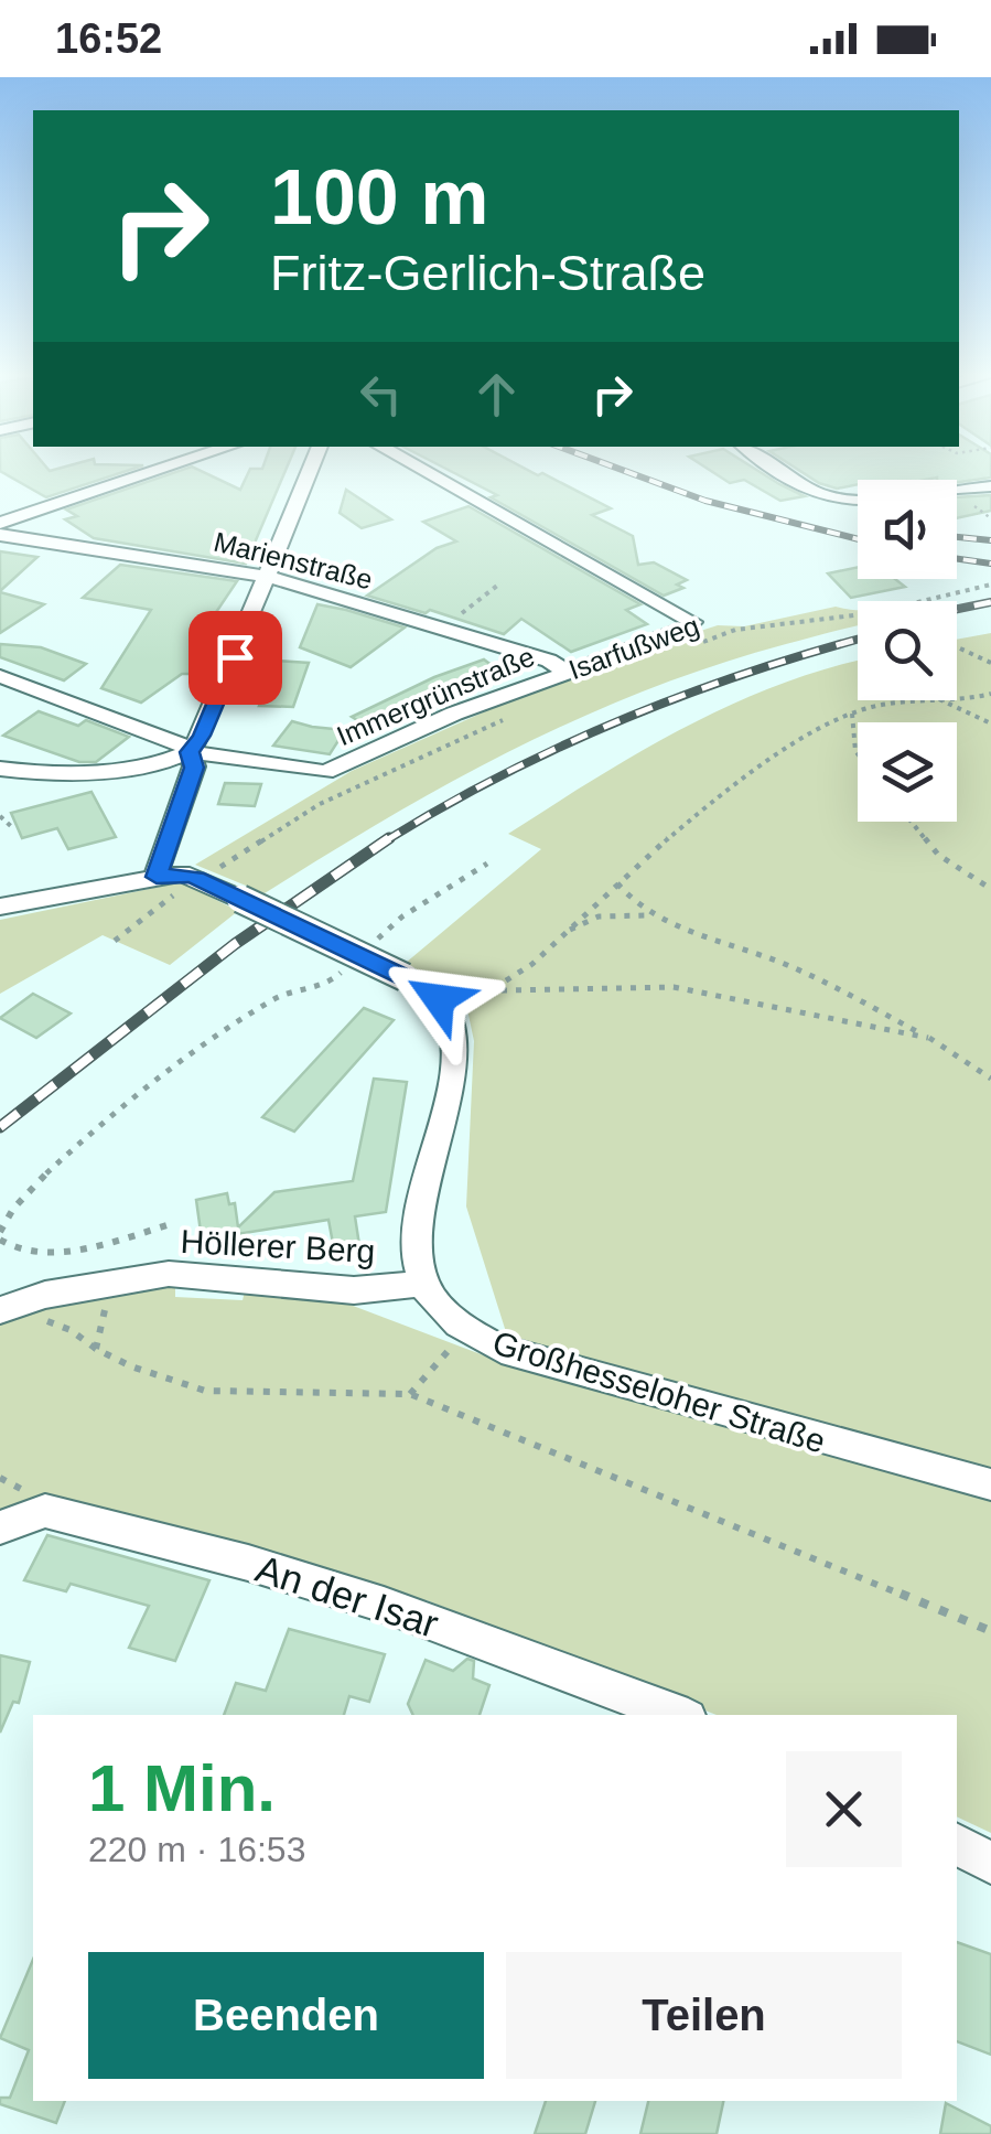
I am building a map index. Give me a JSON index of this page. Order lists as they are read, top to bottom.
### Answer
{
  "streets": {
    "street": [
      "Marienstraße",
      "Immergrünstraße",
      "Höllerer Berg",
      "Großhesseloher Straße",
      "An der Isar"
    ],
    "path": ["Isarfußweg"]
  },
  "crossings": [
    ["Marienstraße", "Immergrünstraße"],
    ["Isarfußweg", "Immergrünstraße"],
    ["Höllerer Berg", "Großhesseloher Straße"]
  ],
  "page": {
    "status": "16:52",
    "turn": ["100 m", "Fritz-Gerlich-Straße"],
    "heading": ["1 Min.", "220 m · 16:53"],
    "buttons": ["Beenden", "Teilen"]
  }
}
